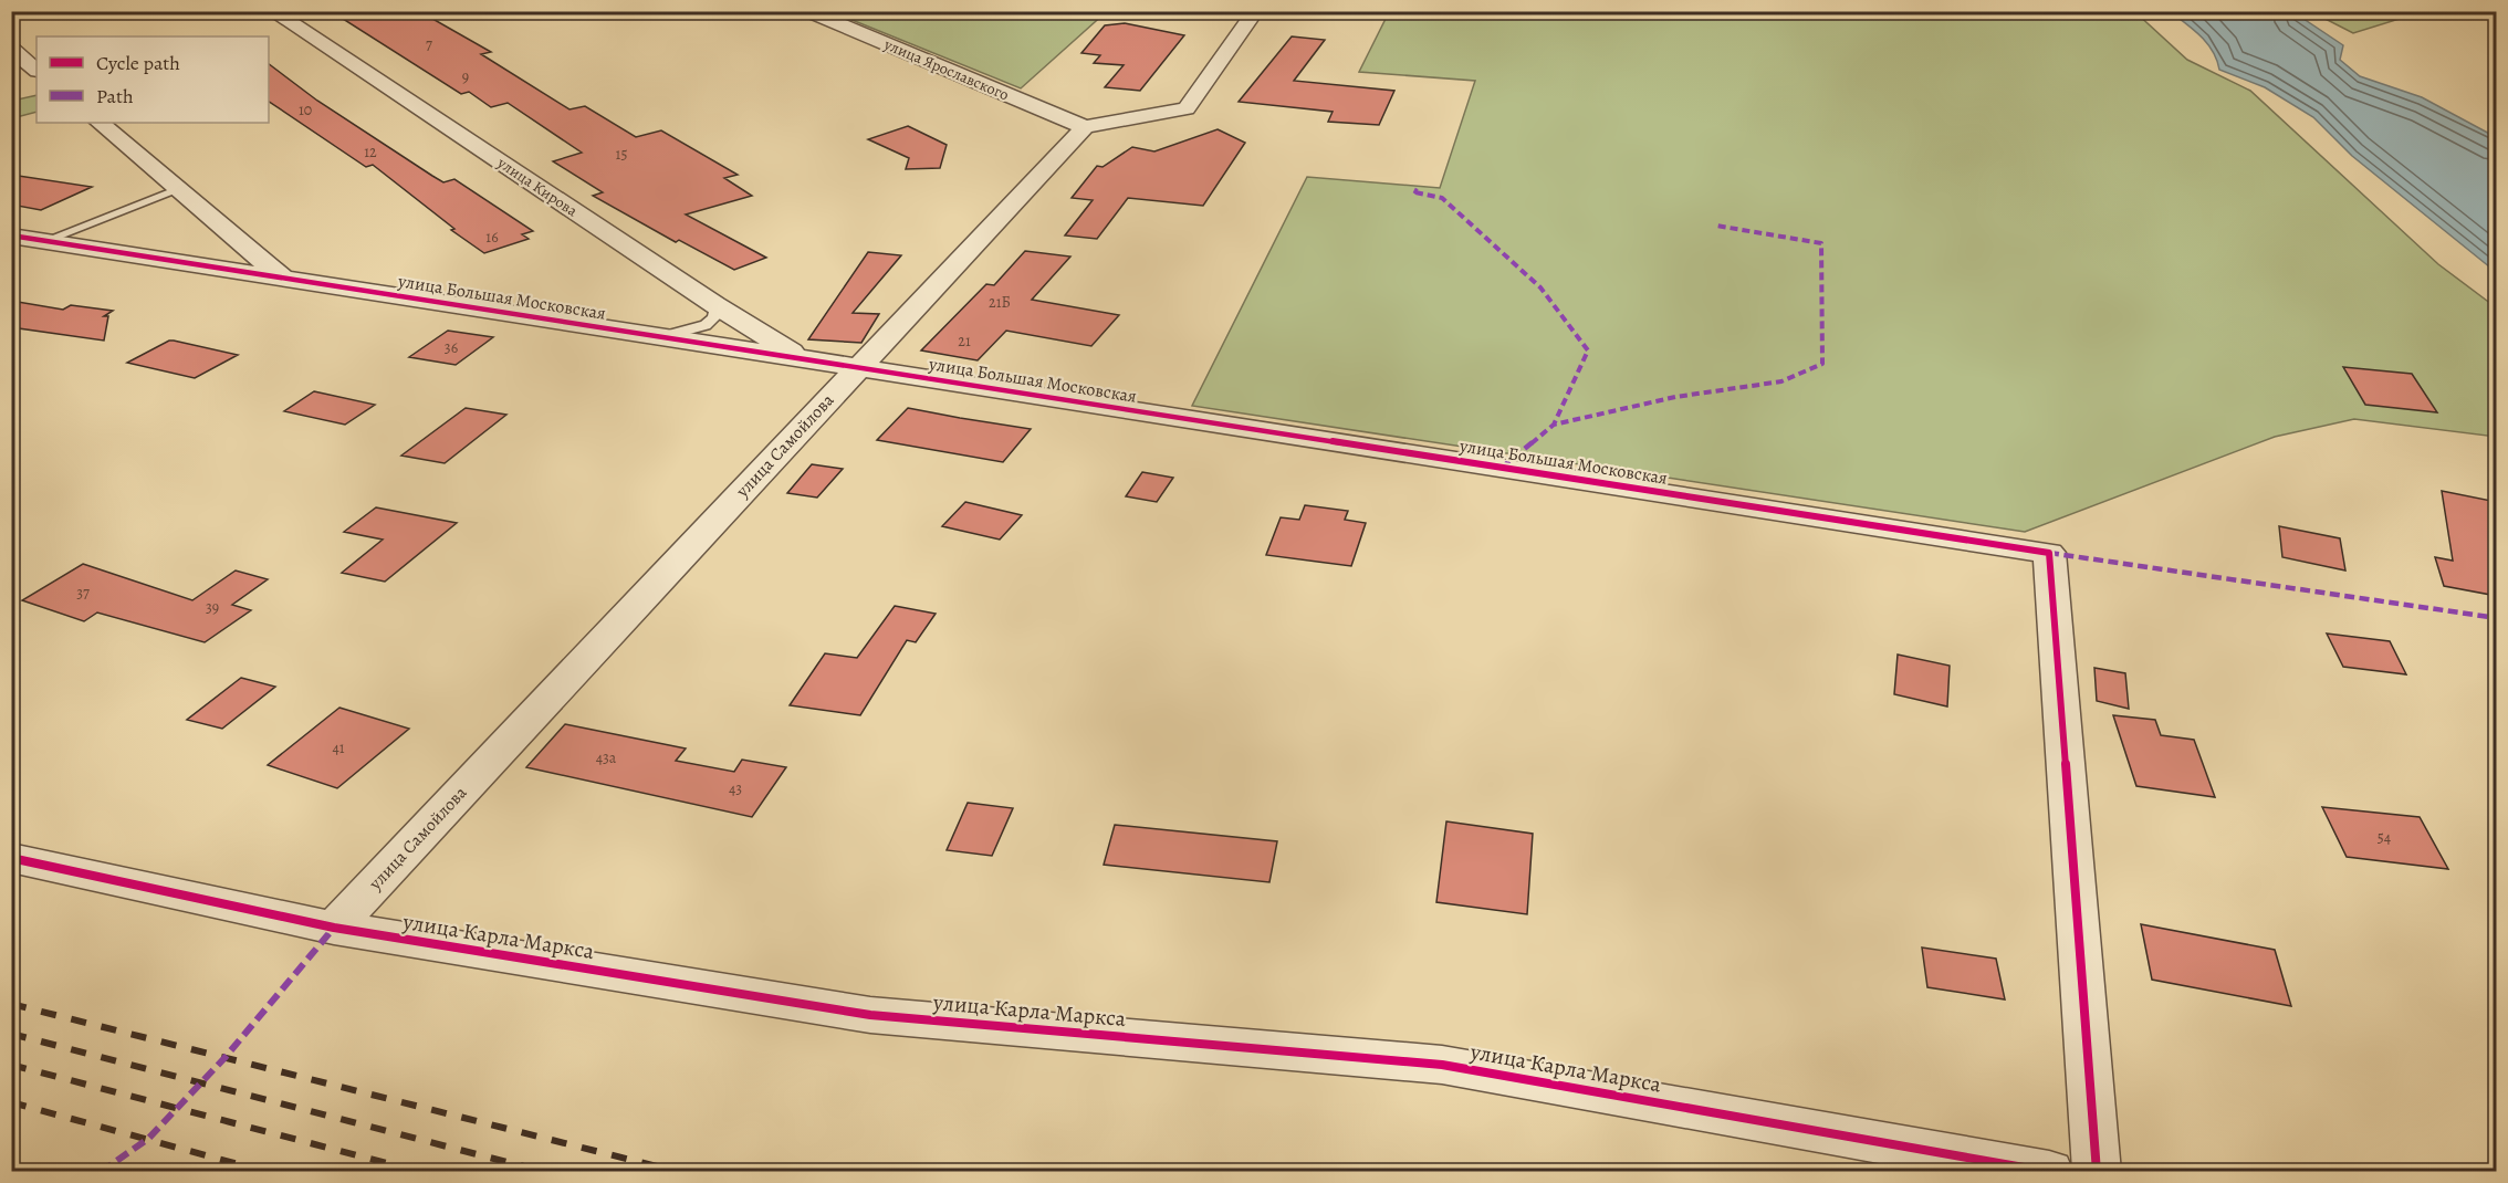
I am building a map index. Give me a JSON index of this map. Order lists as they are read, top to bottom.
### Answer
{
  "streets": {
    "street": [
      "улица Ярославского",
      "улица Кирова",
      "улица Большая Московская",
      "улица Самойлова",
      "улица Карла Маркса"
    ]
  },
  "crossings": [
    ["улица Ярославского", "улица Самойлова"],
    ["улица Кирова", "улица Большая Московская"],
    ["улица Большая Московская", "улица Самойлова"],
    ["улица Самойлова", "улица Карла Маркса"]
  ],
  "house_numbers": [
    "7",
    "9",
    "10",
    "12",
    "15",
    "16",
    "21Б",
    "21",
    "36",
    "37",
    "39",
    "41",
    "43а",
    "43",
    "54"
  ],
  "legend": ["Cycle path", "Path"]
}
